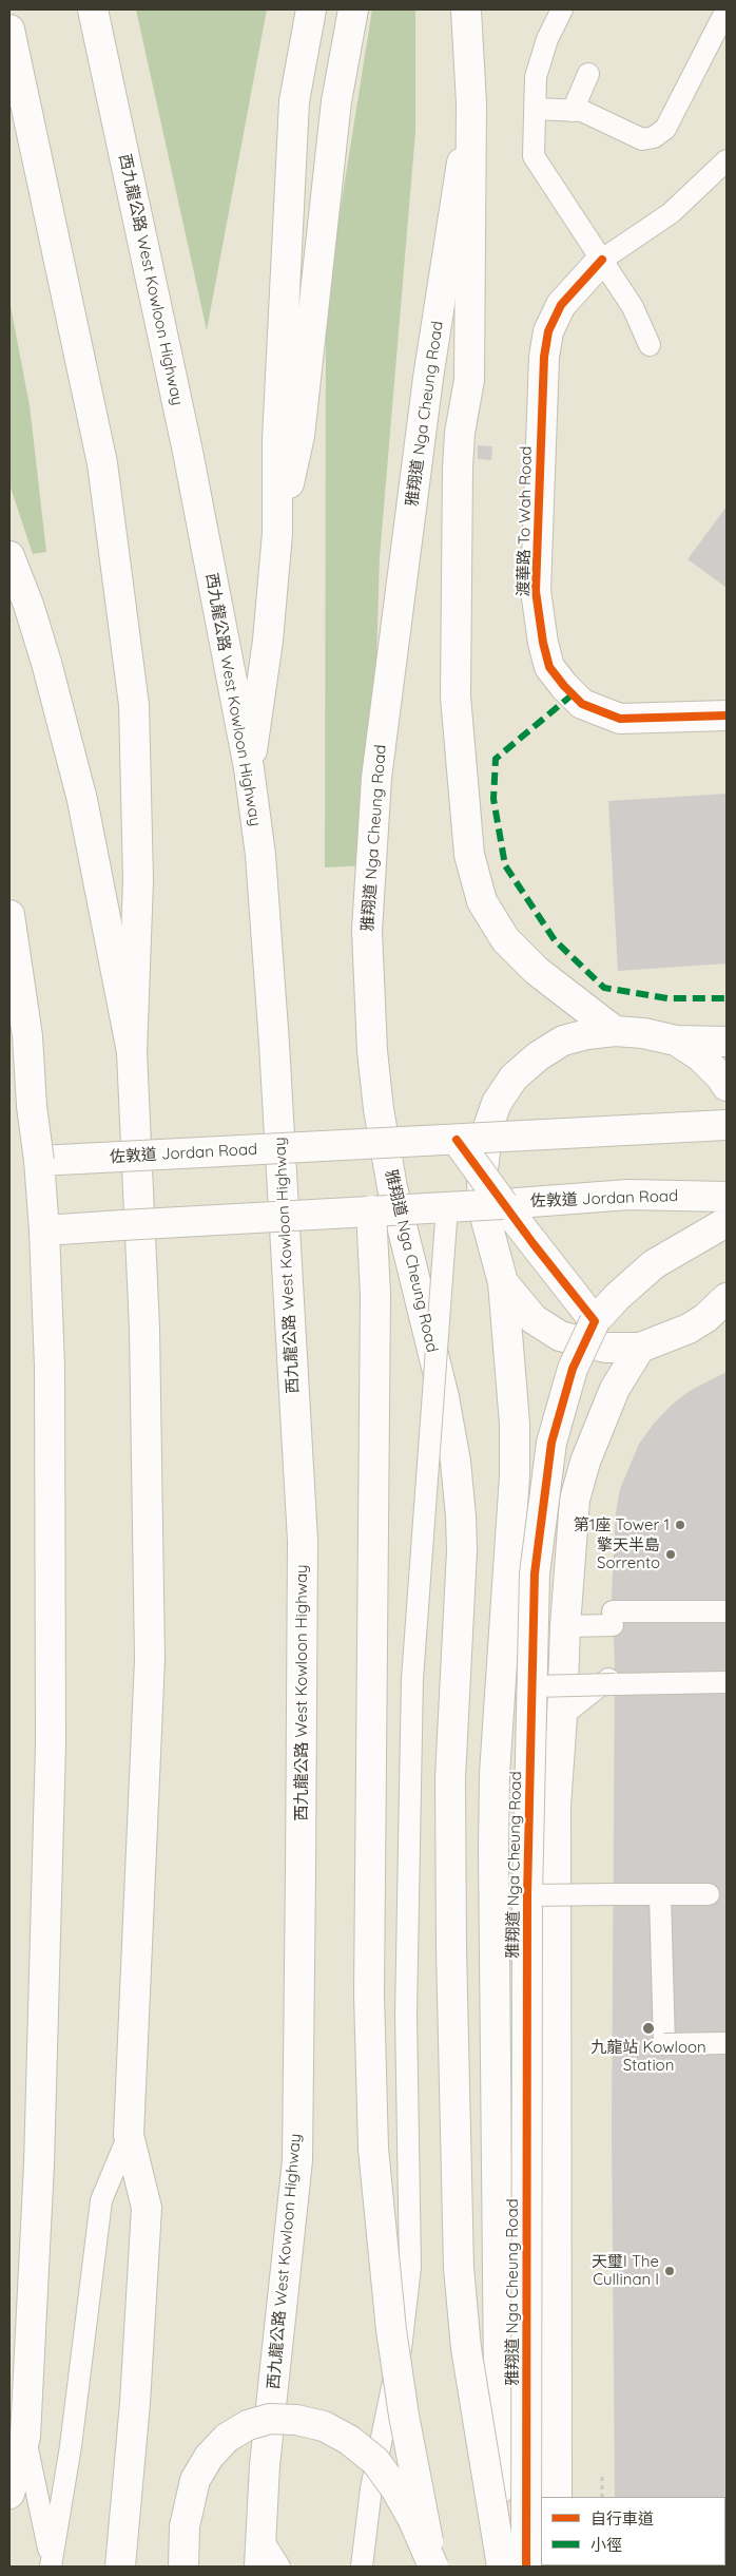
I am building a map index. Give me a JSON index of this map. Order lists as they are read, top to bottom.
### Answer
{
  "streets": {
    "main road": [
      "西九龍公路 West Kowloon Highway",
      "雅翔道 Nga Cheung Road",
      "渡華路 To Wah Road",
      "佐敦道 Jordan Road"
    ]
  },
  "crossings": [
    ["雅翔道 Nga Cheung Road", "佐敦道 Jordan Road"]
  ],
  "places": [
    "第1座 Tower 1",
    "擎天半島 Sorrento",
    "九龍站 Kowloon Station",
    "天璽I The Cullinan I"
  ],
  "legend": ["自行車道", "小徑"]
}
